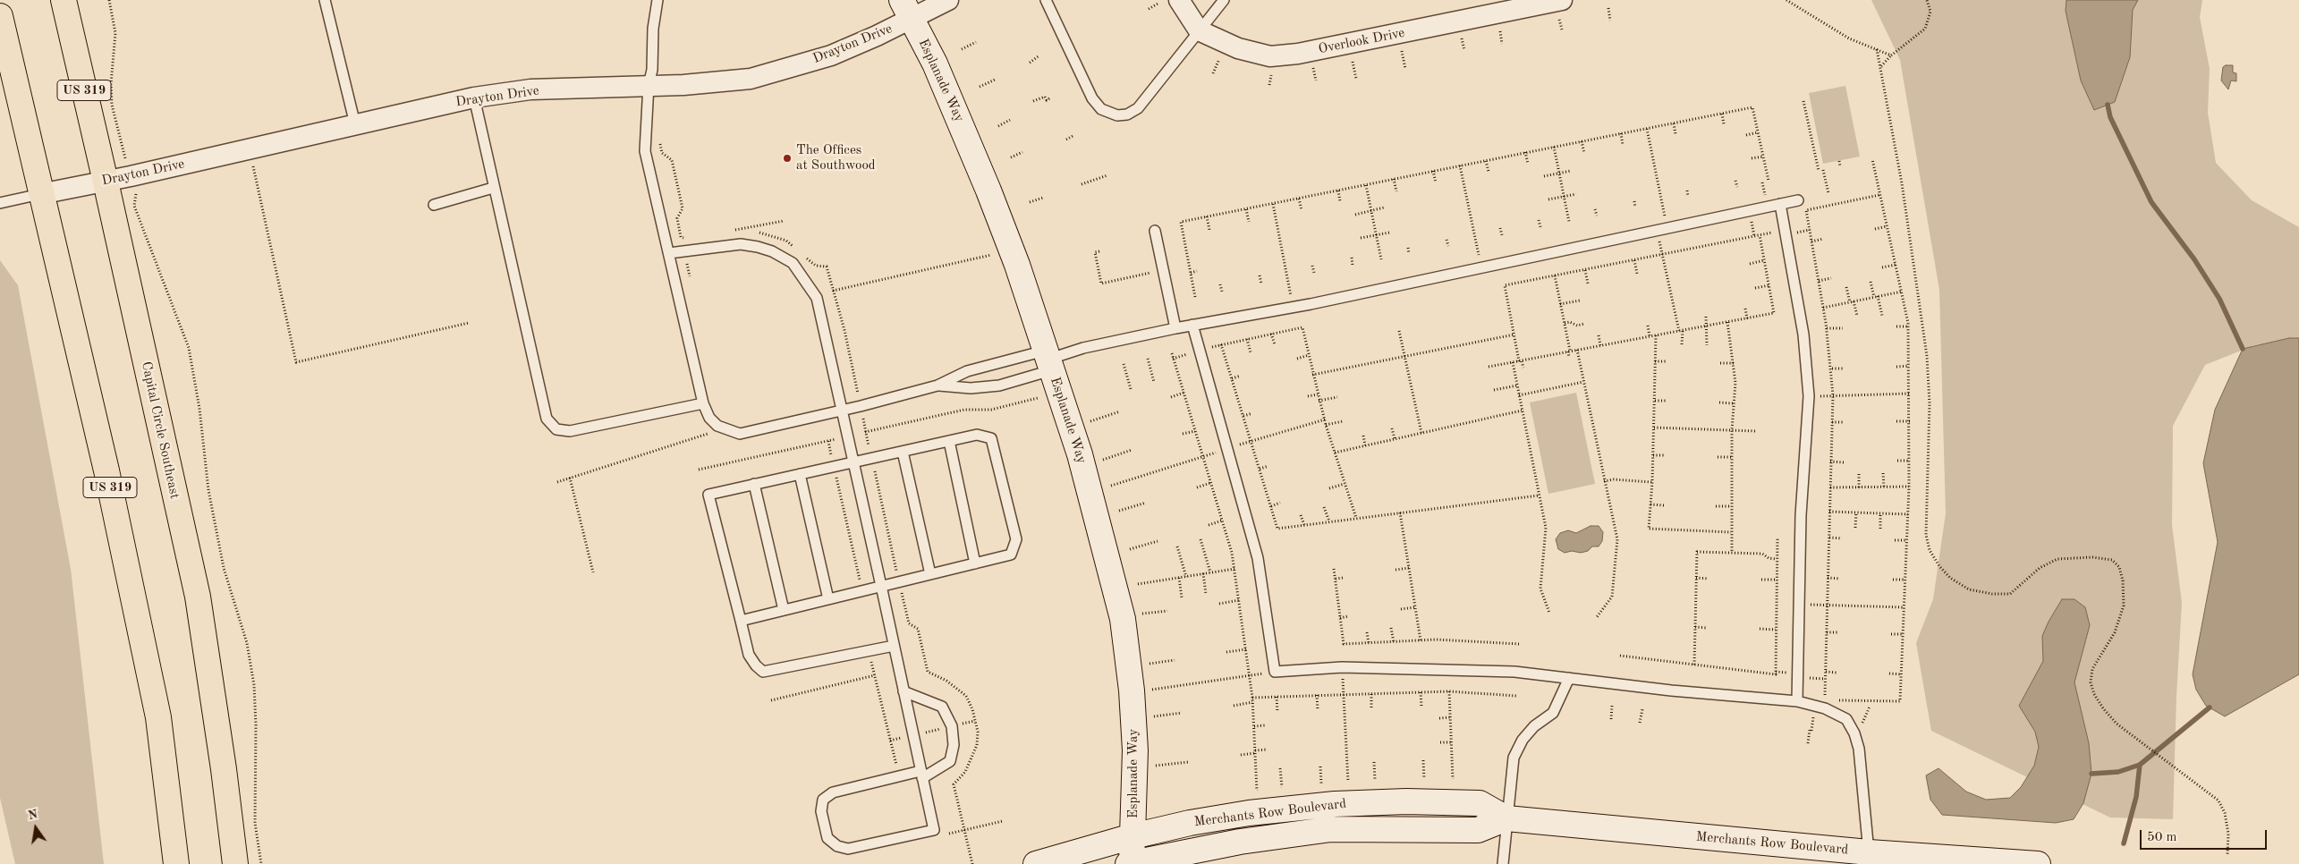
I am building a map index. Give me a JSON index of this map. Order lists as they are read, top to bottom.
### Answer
{
  "streets": {
    "main road": ["US 319", "Capital Circle Southeast"],
    "street": [
      "Overlook Drive",
      "Drayton Drive",
      "Esplanade Way",
      "Merchants Row Boulevard"
    ]
  },
  "crossings": [
    ["Drayton Drive", "Esplanade Way"],
    ["Drayton Drive", "US 319"],
    ["Drayton Drive", "Capital Circle Southeast"],
    ["Esplanade Way", "Merchants Row Boulevard"]
  ],
  "places": ["The Offices at Southwood"],
  "scale_bar": "50 m",
  "north": "top"
}
